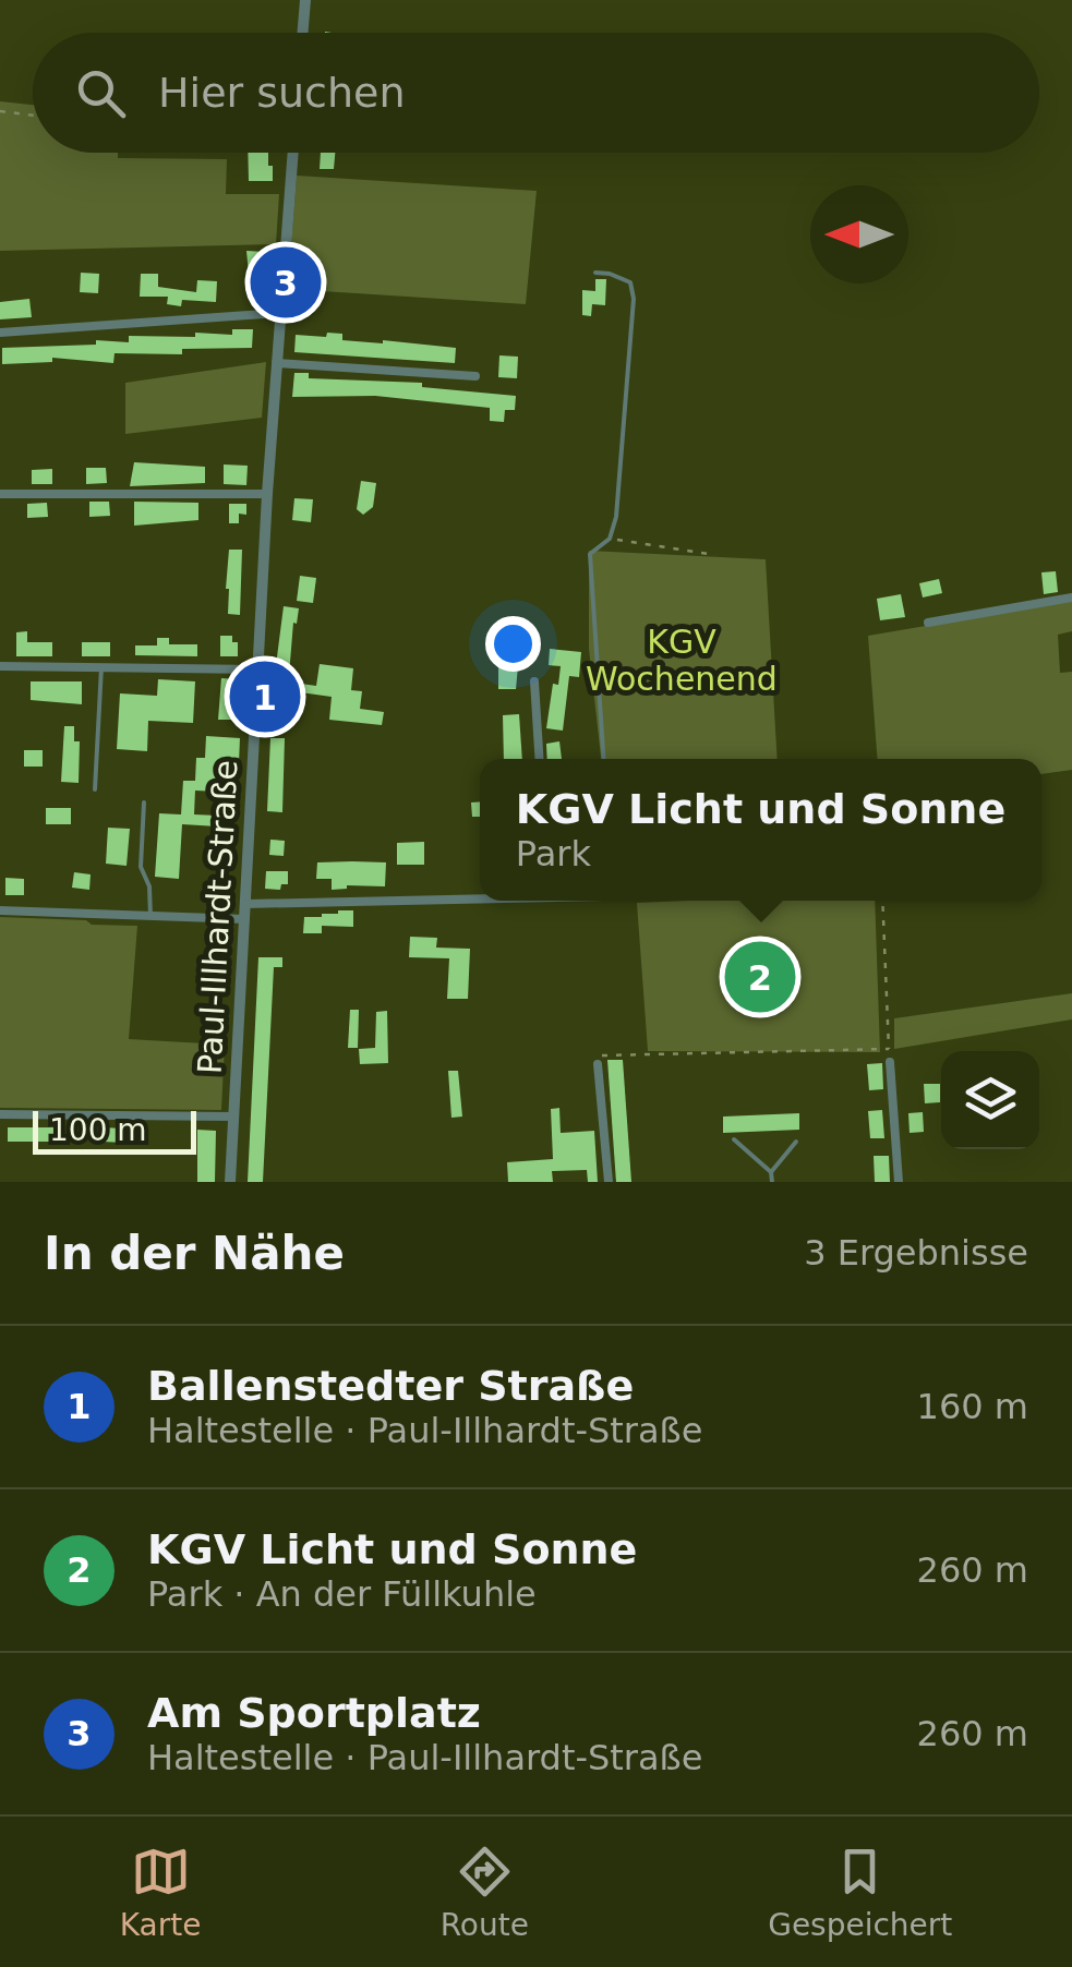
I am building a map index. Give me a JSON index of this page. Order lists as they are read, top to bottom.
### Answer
{
  "streets": {
    "street": ["Paul-Illhardt-Straße"]
  },
  "parks": ["KGV Wochenend"],
  "scale_bar": "100 m",
  "north": "left",
  "page": {
    "search": "Hier suchen",
    "pins": ["3", "1", "2"],
    "popup": ["KGV Licht und Sonne", "Park"],
    "scale": "100 m",
    "heading": ["In der Nähe", "3 Ergebnisse"],
    "list": [
      {
        "mark": "1",
        "name": "Ballenstedter Straße",
        "note": "Haltestelle · Paul-Illhardt-Straße",
        "value": "160 m"
      },
      {
        "mark": "2",
        "name": "KGV Licht und Sonne",
        "note": "Park · An der Füllkuhle",
        "value": "260 m"
      },
      {
        "mark": "3",
        "name": "Am Sportplatz",
        "note": "Haltestelle · Paul-Illhardt-Straße",
        "value": "260 m"
      }
    ],
    "nav": ["Karte", "Route", "Gespeichert"]
  }
}
